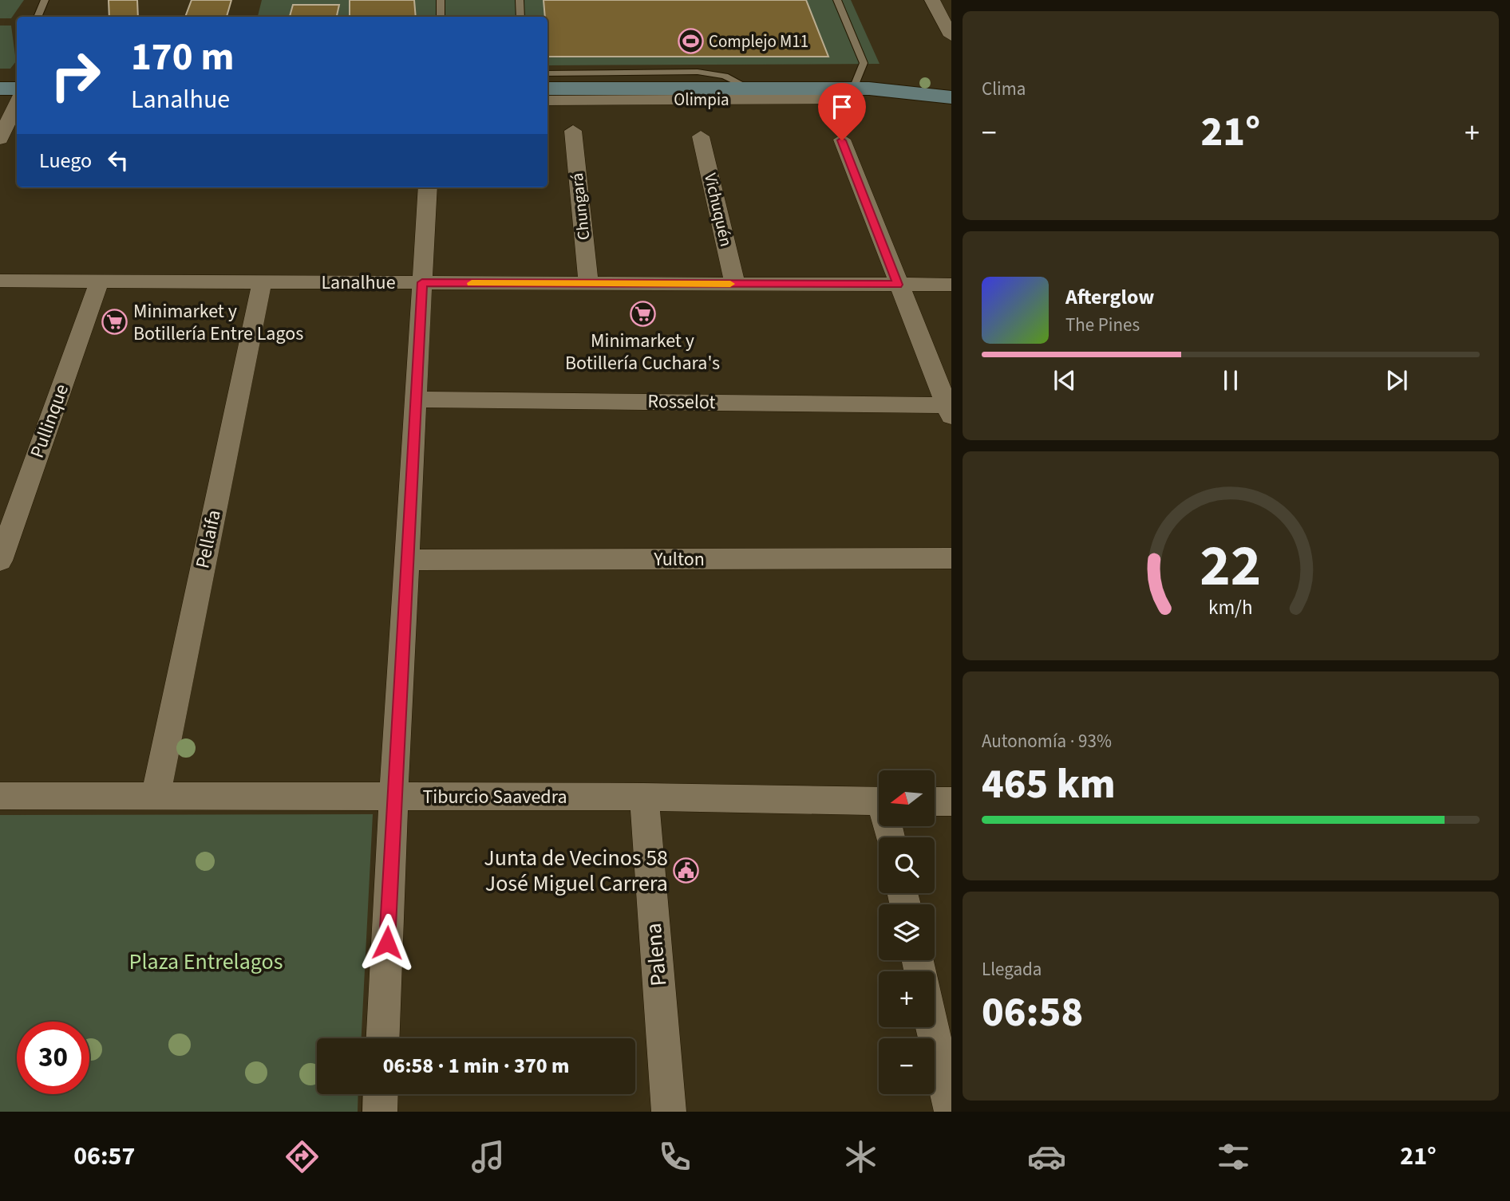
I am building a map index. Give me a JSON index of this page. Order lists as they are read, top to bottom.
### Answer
{
  "streets": {
    "street": [
      "Olimpia",
      "Chungará",
      "Vichuquén",
      "Lanalhue",
      "Rosselot",
      "Pullinque",
      "Pellaifa",
      "Yulton",
      "Tiburcio Saavedra",
      "Palena"
    ]
  },
  "crossings": [
    ["Chungará", "Lanalhue"],
    ["Vichuquén", "Lanalhue"],
    ["Lanalhue", "Pullinque"],
    ["Lanalhue", "Pellaifa"],
    ["Pellaifa", "Tiburcio Saavedra"],
    ["Tiburcio Saavedra", "Palena"]
  ],
  "parks": ["Plaza Entrelagos"],
  "places": {
    "sports": ["Complejo M11"],
    "supermarket": ["Minimarket y Botillería Cuchara's", "Minimarket y Botillería Entre Lagos"],
    "public building": ["Junta de Vecinos 58 José Miguel Carrera"]
  },
  "north": "left",
  "page": {
    "tile": [
      "Clima",
      ["Autonomía · 93%", "465 km"],
      ["Llegada", "06:58"]
    ],
    "turn": ["170 m", "Lanalhue"],
    "heat": ["−", "21°", "+"],
    "then": "Luego",
    "song": ["Afterglow", "The Pines"],
    "map_buttons": ["+", "−"],
    "limit": "30",
    "trip": "06:58 · 1 min · 370 m",
    "tabs": ["06:57", "21°"],
    "gauge": ["22", "km/h"]
  }
}
